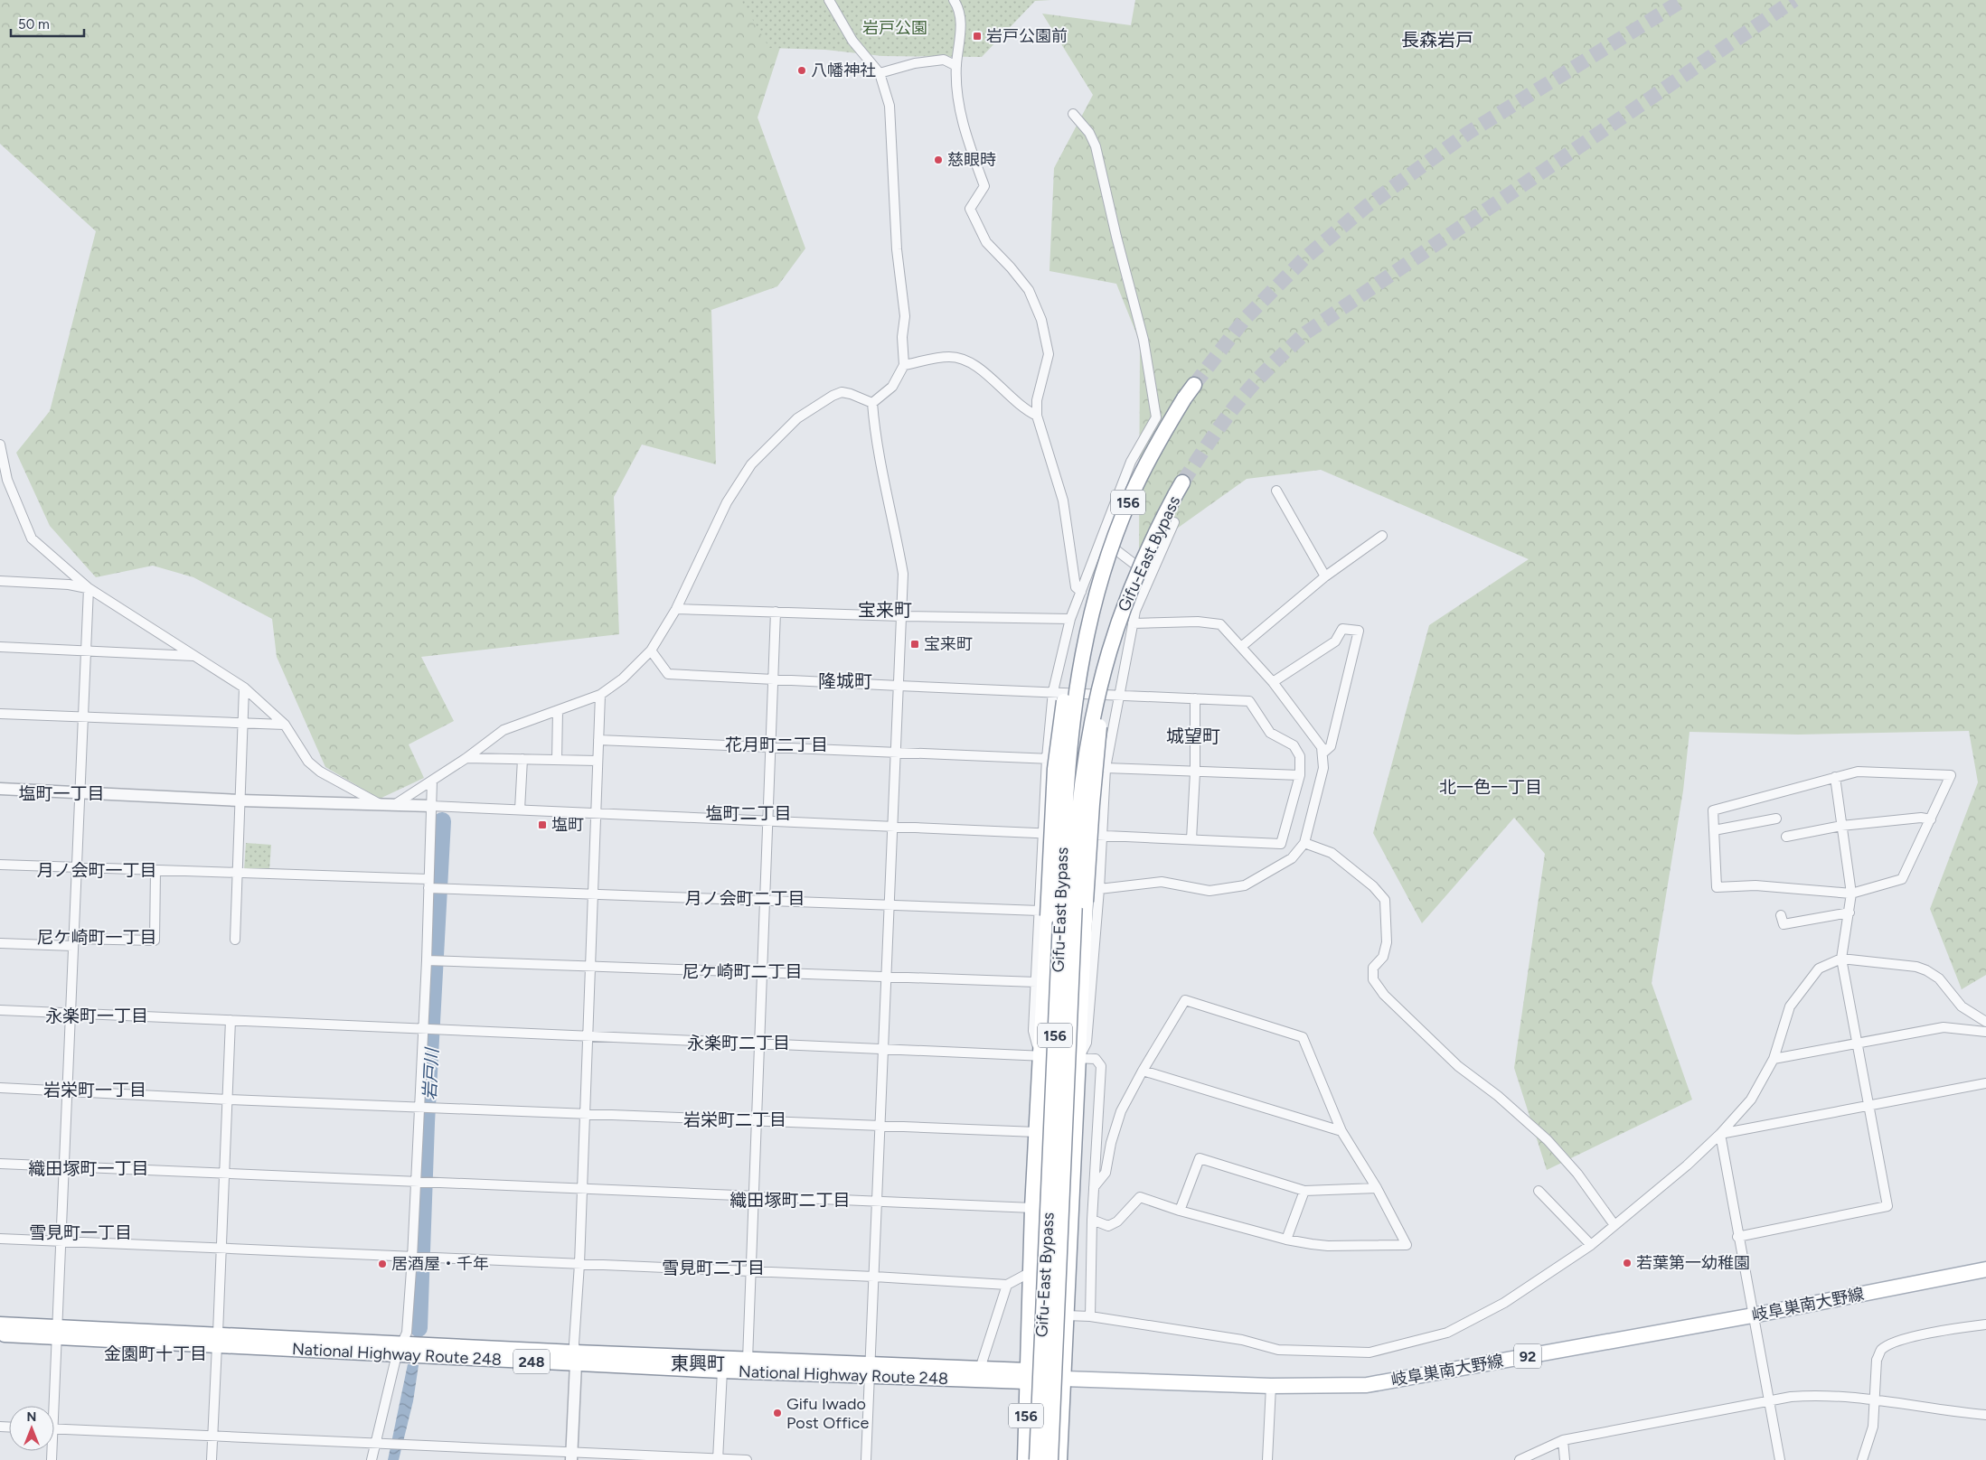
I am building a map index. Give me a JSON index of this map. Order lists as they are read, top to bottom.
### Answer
{
  "streets": {
    "main road": [
      "156",
      "Gifu-East Bypass",
      "岐阜巣南大野線",
      "National Highway Route 248",
      "92",
      "248"
    ]
  },
  "crossings": [
    ["156", "Gifu-East Bypass"],
    ["156", "岐阜巣南大野線"],
    ["156", "National Highway Route 248"],
    ["156", "248"],
    ["岐阜巣南大野線", "248"],
    ["National Highway Route 248", "248"]
  ],
  "districts": [
    "長森岩戸",
    "宝来町",
    "隆城町",
    "城望町",
    "花月町二丁目",
    "北一色一丁目",
    "塩町一丁目",
    "塩町二丁目",
    "月ノ会町一丁目",
    "月ノ会町二丁目",
    "尼ケ崎町一丁目",
    "尼ケ崎町二丁目",
    "永楽町一丁目",
    "永楽町二丁目",
    "岩栄町一丁目",
    "岩栄町二丁目",
    "織田塚町一丁目",
    "織田塚町二丁目",
    "雪見町一丁目",
    "雪見町二丁目",
    "金園町十丁目",
    "東興町"
  ],
  "water": ["岩戸川"],
  "parks": ["岩戸公園"],
  "places": {
    "transit": ["岩戸公園前", "宝来町", "塩町"],
    "other": [
      "八幡神社",
      "慈眼時",
      "若葉第一幼稚園",
      "居酒屋・千年",
      "Gifu Iwado Post Office"
    ]
  },
  "scale_bar": "50 m",
  "north": "top"
}
